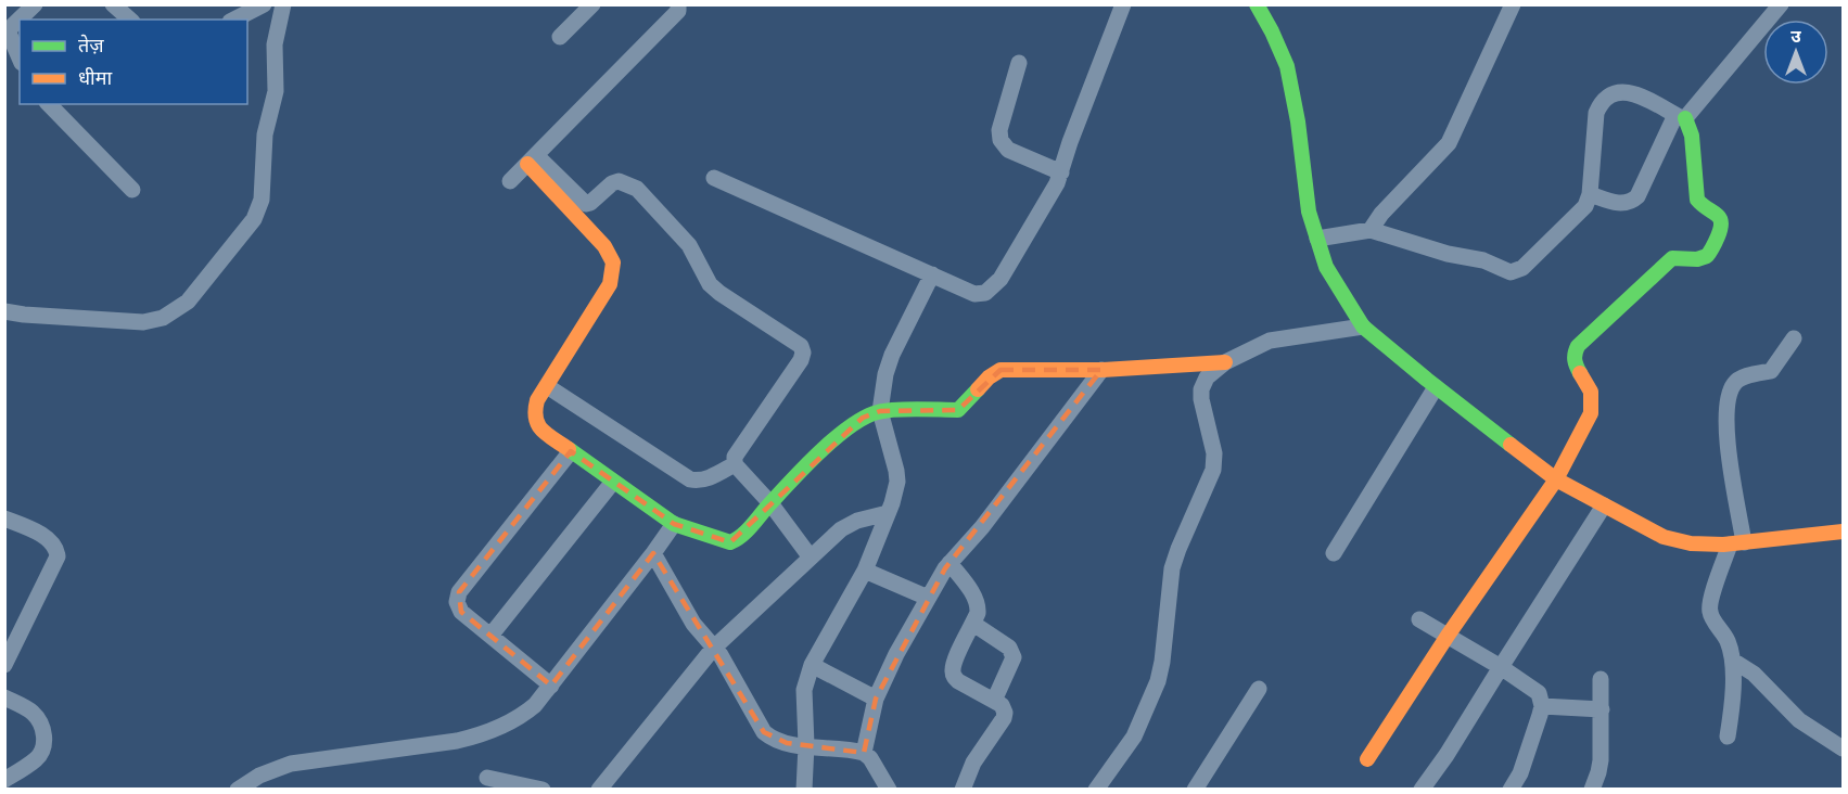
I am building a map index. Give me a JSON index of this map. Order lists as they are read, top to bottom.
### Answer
{
  "legend": ["तेज़", "धीमा"],
  "north": "top"
}
